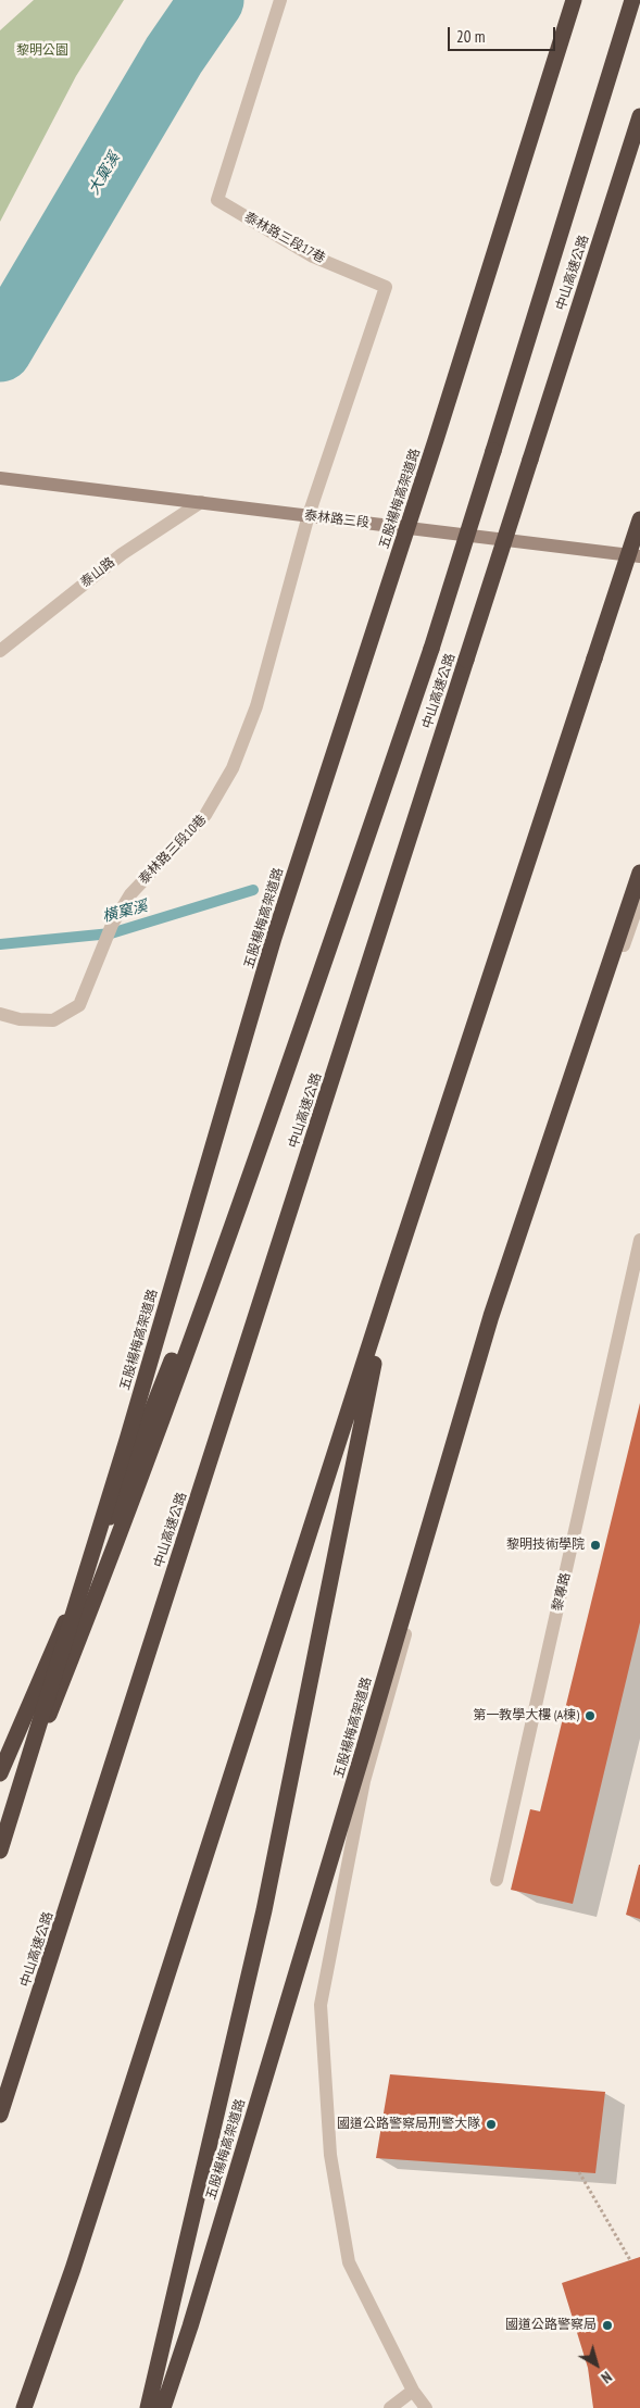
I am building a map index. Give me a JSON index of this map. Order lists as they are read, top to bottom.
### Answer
{
  "streets": {
    "highway": ["中山高速公路", "五股楊梅高架道路"],
    "main road": ["泰林路三段"],
    "street": [
      "泰林路三段17巷",
      "泰山路",
      "泰林路三段10巷",
      "黎專路"
    ]
  },
  "crossings": [
    ["泰林路三段17巷", "泰林路三段"],
    ["泰林路三段17巷", "泰林路三段10巷"],
    ["泰林路三段", "泰山路"],
    ["泰林路三段", "泰林路三段10巷"]
  ],
  "water": ["大窠溪", "橫窠溪"],
  "parks": ["黎明公園"],
  "places": [
    "黎明技術學院",
    "第一教學大樓 (A棟)",
    "國道公路警察局刑警大隊",
    "國道公路警察局"
  ],
  "scale_bar": "20 m",
  "north": "bottom right"
}
